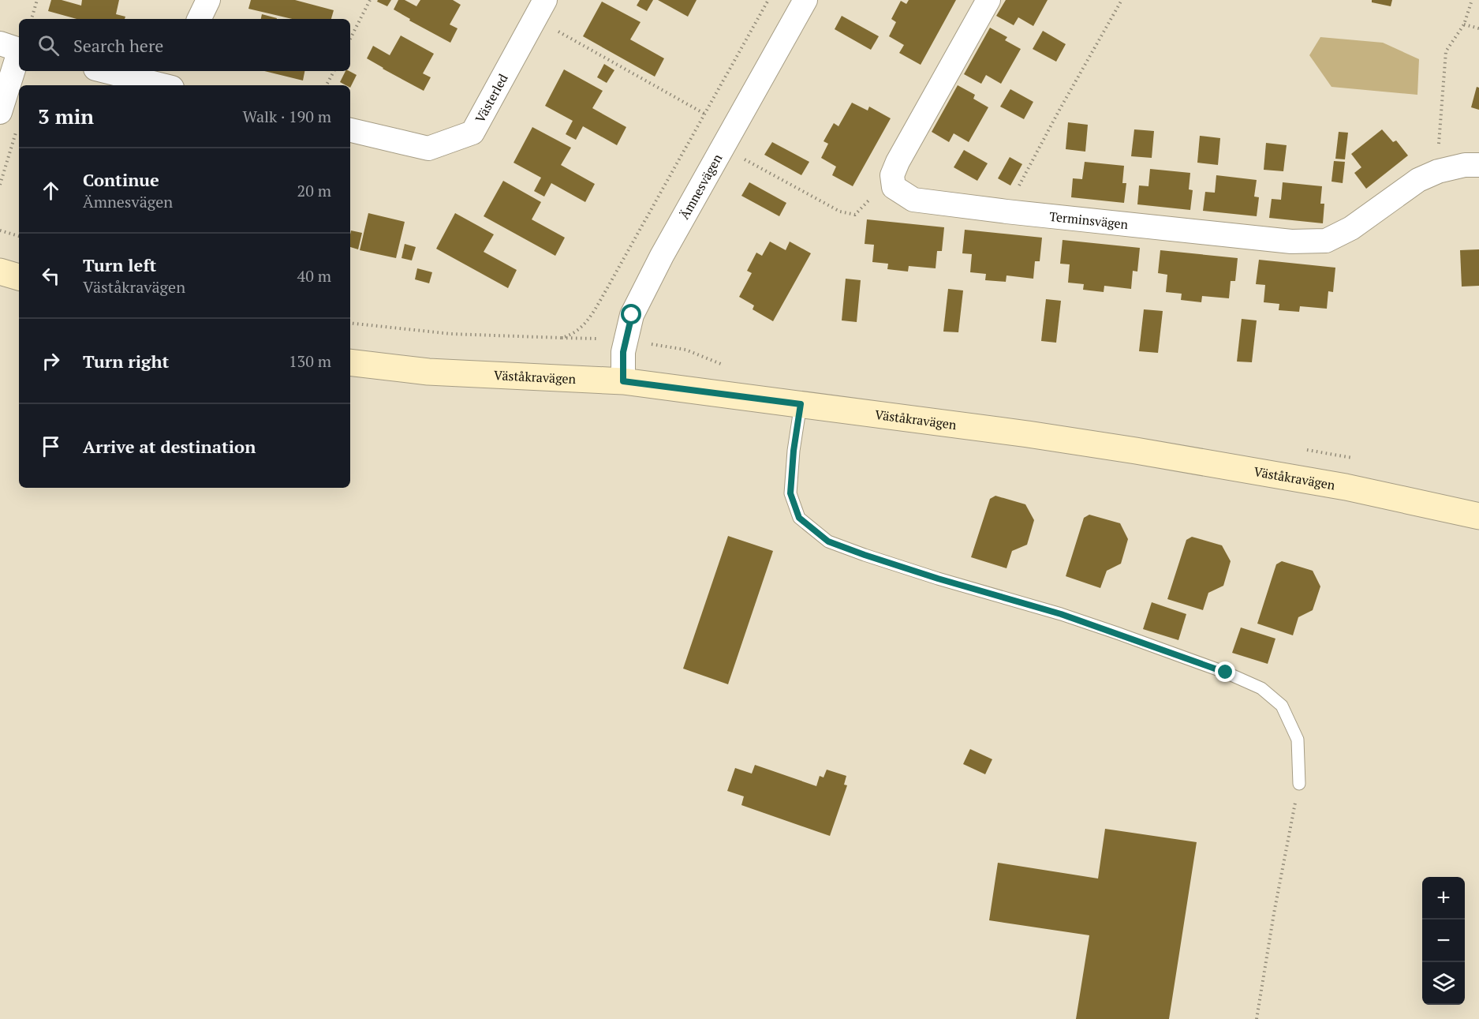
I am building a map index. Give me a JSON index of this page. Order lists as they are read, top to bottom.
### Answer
{
  "streets": {
    "street": [
      "Västerled",
      "Ämnesvägen",
      "Terminsvägen",
      "Väståkravägen"
    ]
  },
  "crossings": [
    ["Ämnesvägen", "Väståkravägen"]
  ],
  "page": {
    "search": "Search here",
    "heading": ["3 min", "Walk · 190 m"],
    "list": [
      ["Continue", "Ämnesvägen", "20 m"],
      ["Turn left", "Väståkravägen", "40 m"],
      ["Turn right", "130 m"],
      "Arrive at destination"
    ],
    "map_buttons": ["+", "−"]
  }
}
